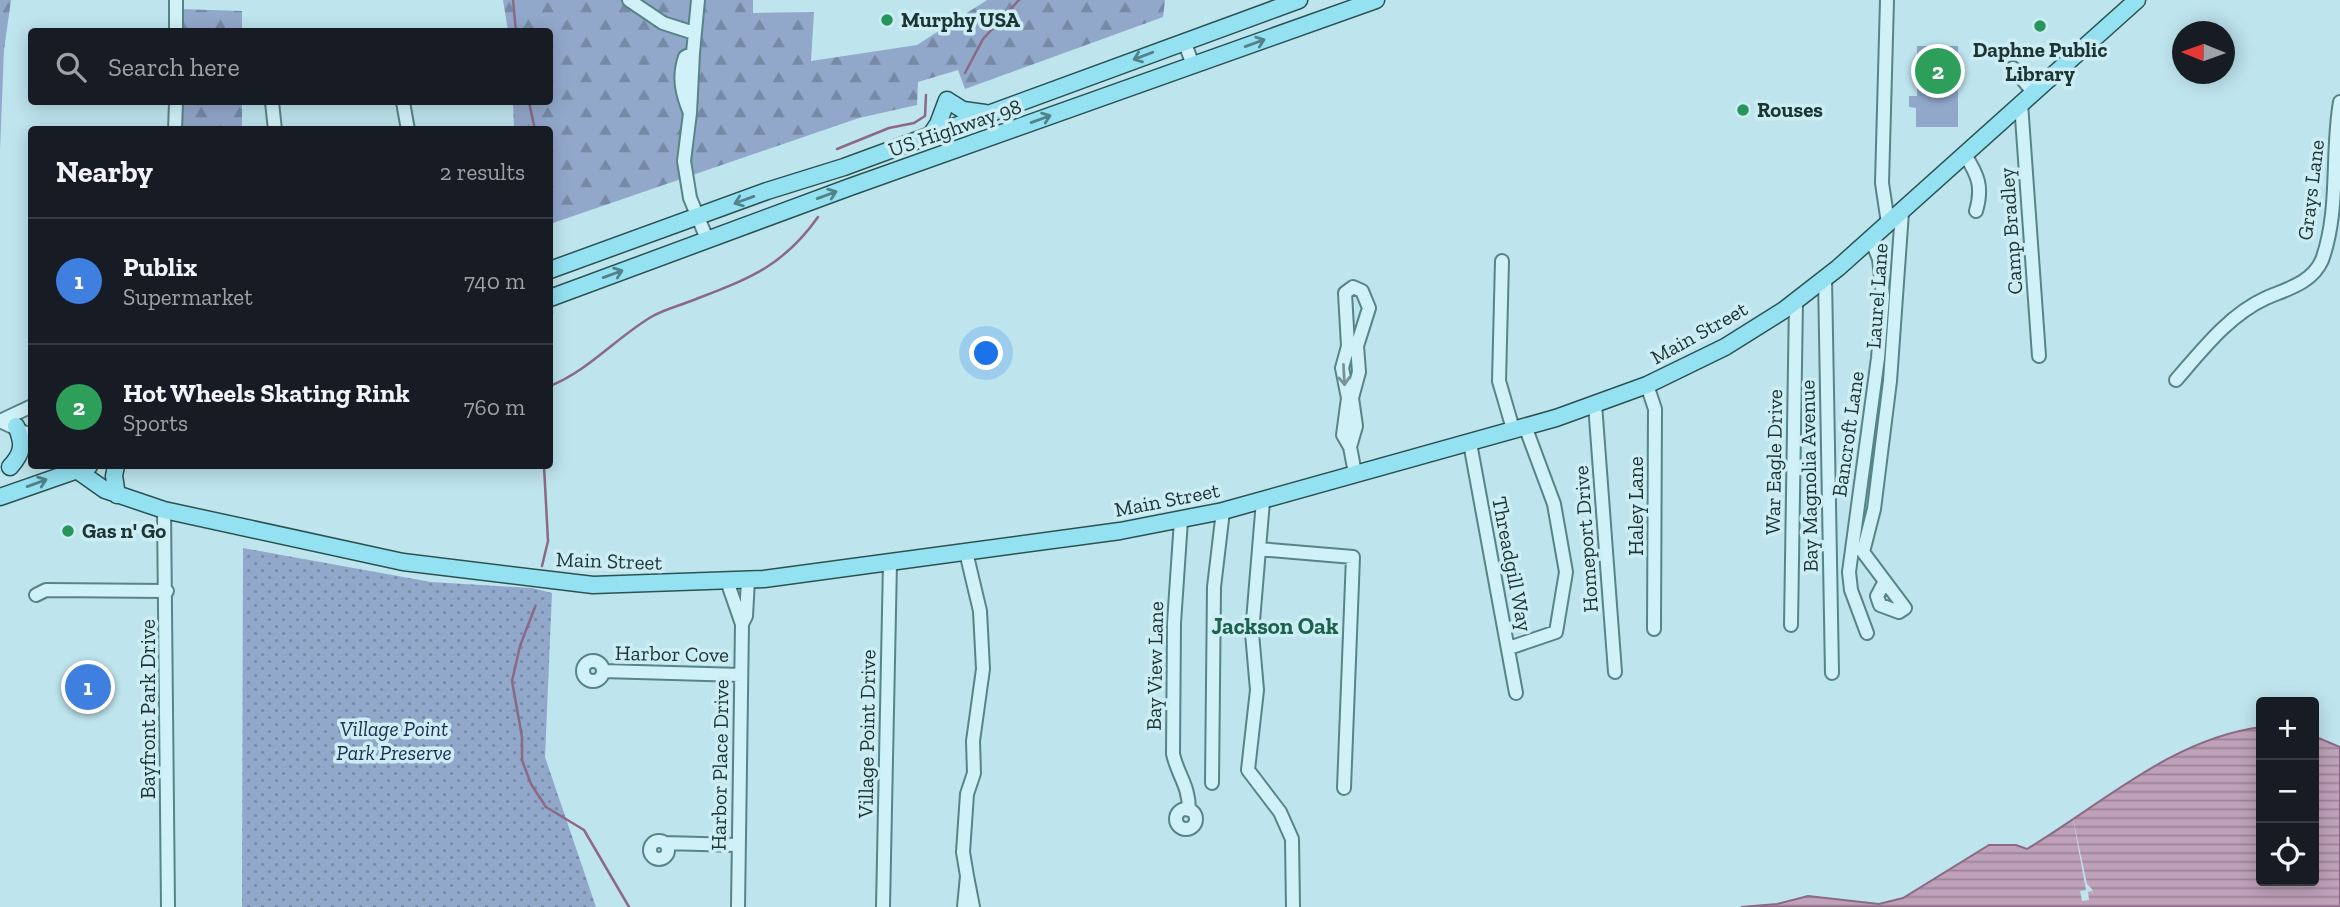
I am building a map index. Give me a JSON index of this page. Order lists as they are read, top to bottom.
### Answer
{
  "streets": {
    "main road": ["US Highway 98", "Main Street"],
    "street": [
      "Grays Lane",
      "Camp Bradley",
      "Laurel Lane",
      "Bancroft Lane",
      "War Eagle Drive",
      "Bay Magnolia Avenue",
      "Haley Lane",
      "Homeport Drive",
      "Threadgill Way",
      "Harbor Cove",
      "Bay View Lane",
      "Bayfront Park Drive",
      "Village Point Drive",
      "Harbor Place Drive"
    ]
  },
  "crossings": [
    ["Camp Bradley", "Main Street"],
    ["Laurel Lane", "Main Street"],
    ["Main Street", "Bancroft Lane"],
    ["Main Street", "War Eagle Drive"],
    ["Main Street", "Bay Magnolia Avenue"],
    ["Main Street", "Haley Lane"],
    ["Main Street", "Homeport Drive"],
    ["Main Street", "Threadgill Way"],
    ["Main Street", "Bay View Lane"],
    ["Main Street", "Bayfront Park Drive"],
    ["Main Street", "Village Point Drive"],
    ["Main Street", "Harbor Place Drive"],
    ["Harbor Cove", "Harbor Place Drive"]
  ],
  "districts": ["Jackson Oak"],
  "parks": ["Village Point Park Preserve"],
  "places": [
    "Murphy USA",
    "Daphne Public Library",
    "Rouses",
    "Gas n' Go"
  ],
  "north": "left",
  "page": {
    "search": "Search here",
    "pins": ["2", "1"],
    "heading": ["Nearby", "2 results"],
    "list": [
      {
        "mark": "1",
        "name": "Publix",
        "note": "Supermarket",
        "value": "740 m"
      },
      {
        "mark": "2",
        "name": "Hot Wheels Skating Rink",
        "note": "Sports",
        "value": "760 m"
      }
    ],
    "map_buttons": ["+", "−"]
  }
}
